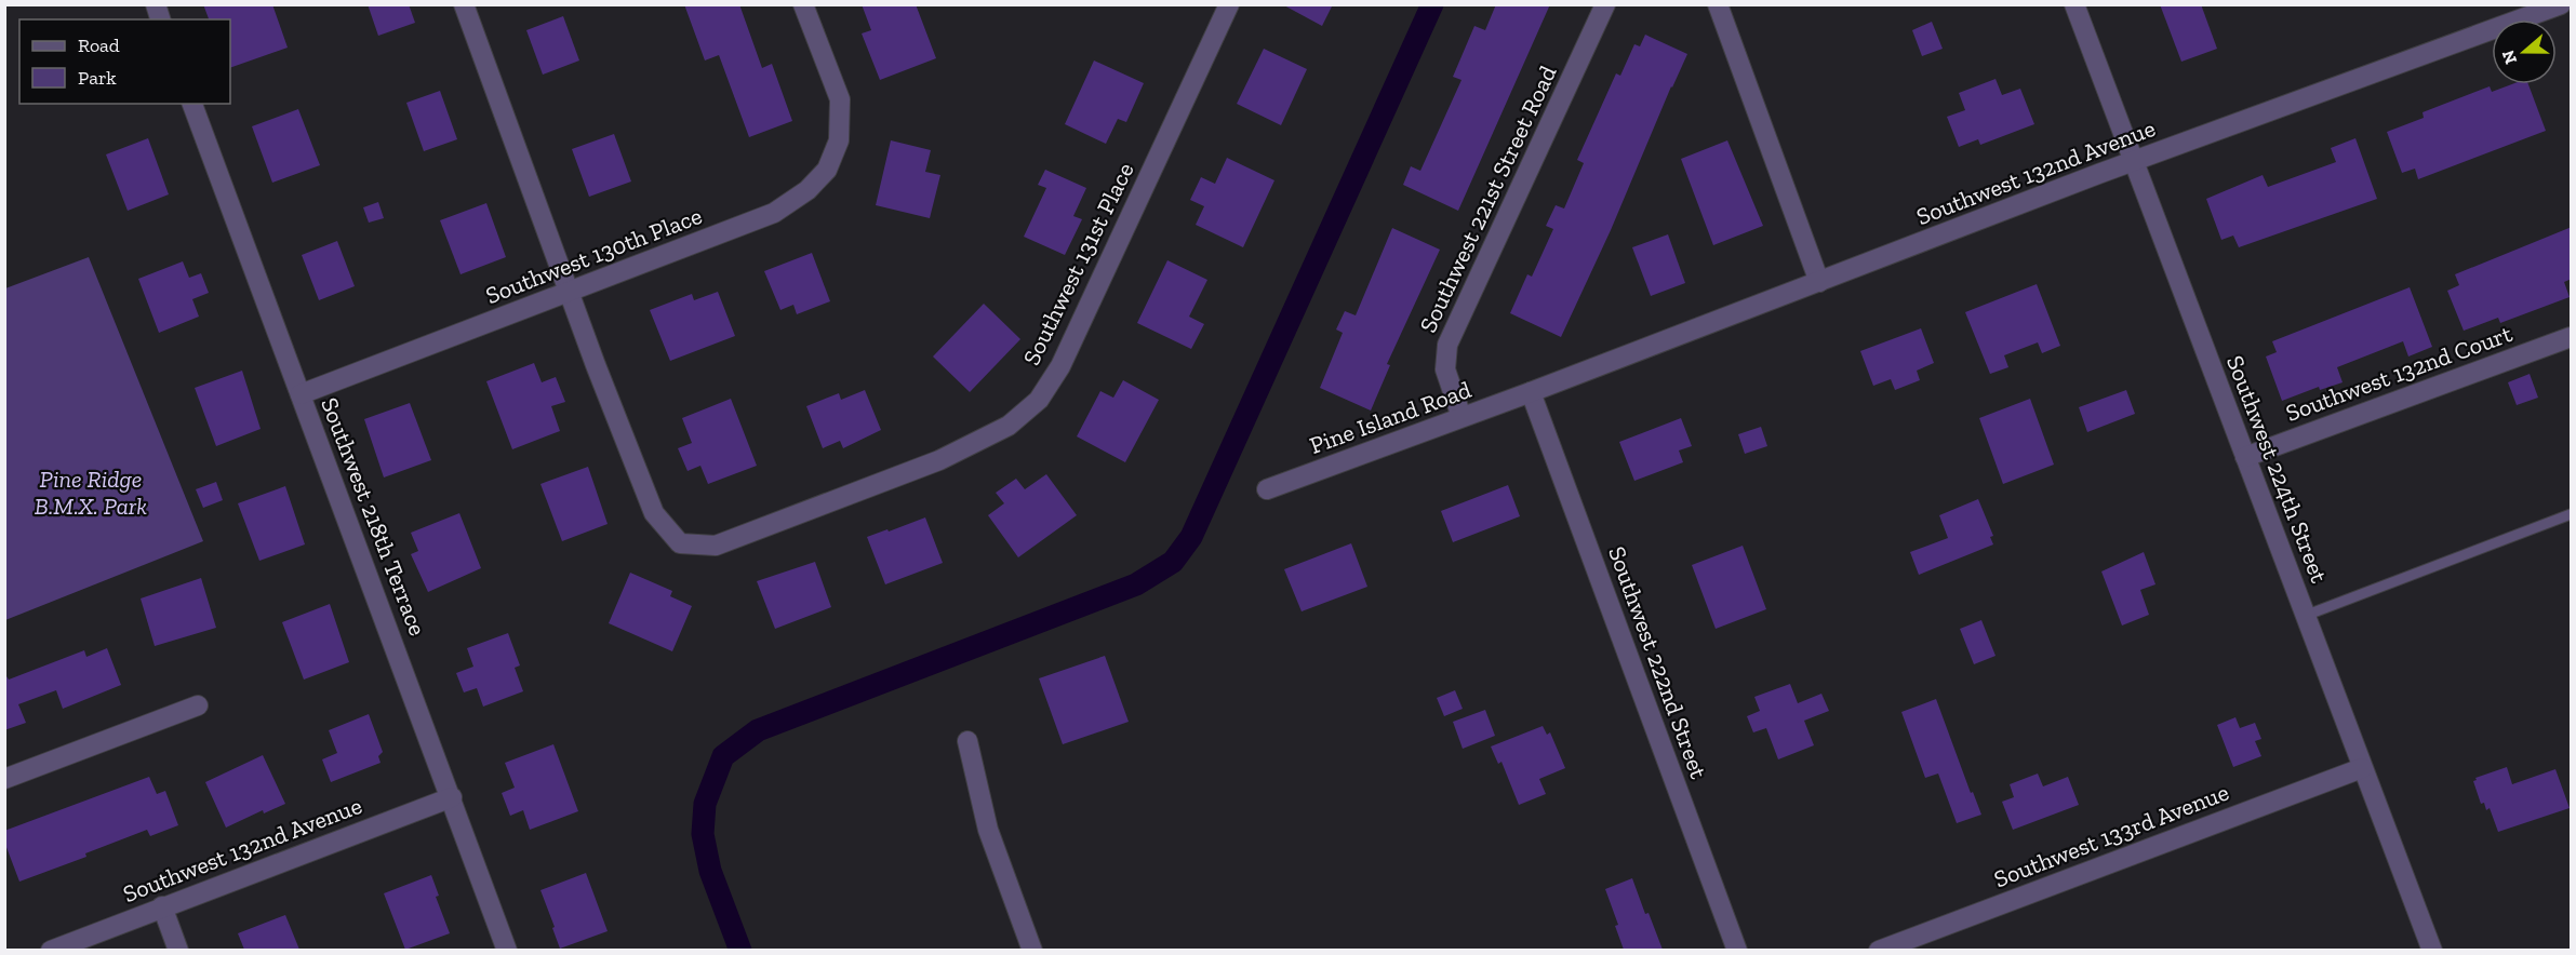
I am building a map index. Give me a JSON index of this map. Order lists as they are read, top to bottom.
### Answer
{
  "streets": {
    "street": [
      "Southwest 132nd Avenue",
      "Southwest 221st Street Road",
      "Southwest 130th Place",
      "Southwest 131st Place",
      "Southwest 132nd Court",
      "Pine Island Road",
      "Southwest 224th Street",
      "Southwest 218th Terrace",
      "Southwest 222nd Street",
      "Southwest 133rd Avenue"
    ]
  },
  "crossings": [
    ["Southwest 132nd Avenue", "Pine Island Road"],
    ["Southwest 132nd Avenue", "Southwest 224th Street"],
    ["Southwest 132nd Avenue", "Southwest 218th Terrace"],
    ["Southwest 132nd Avenue", "Southwest 222nd Street"],
    ["Southwest 221st Street Road", "Pine Island Road"],
    ["Southwest 130th Place", "Southwest 131st Place"],
    ["Southwest 130th Place", "Southwest 218th Terrace"],
    ["Southwest 132nd Court", "Southwest 224th Street"],
    ["Pine Island Road", "Southwest 222nd Street"],
    ["Southwest 224th Street", "Southwest 133rd Avenue"]
  ],
  "parks": ["Pine Ridge B.M.X. Park"],
  "legend": ["Road", "Park"],
  "north": "left"
}
